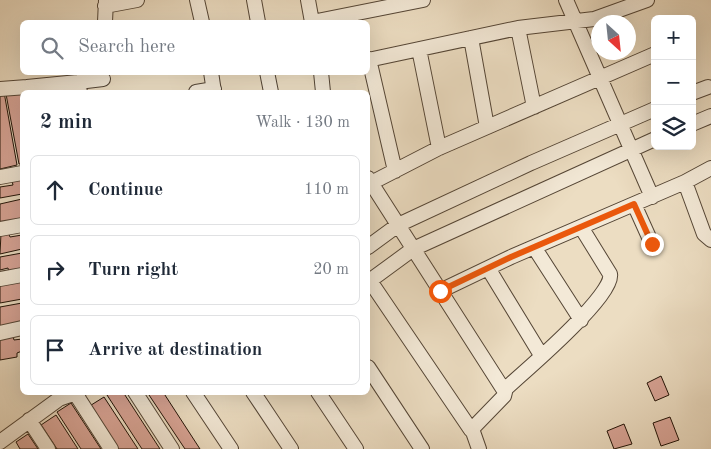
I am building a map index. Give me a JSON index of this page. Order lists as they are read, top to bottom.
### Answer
{
  "north": "bottom right",
  "page": {
    "map_buttons": ["+", "−"],
    "search": "Search here",
    "heading": ["2 min", "Walk · 130 m"],
    "list": [
      ["Continue", "110 m"],
      ["Turn right", "20 m"],
      "Arrive at destination"
    ]
  }
}
